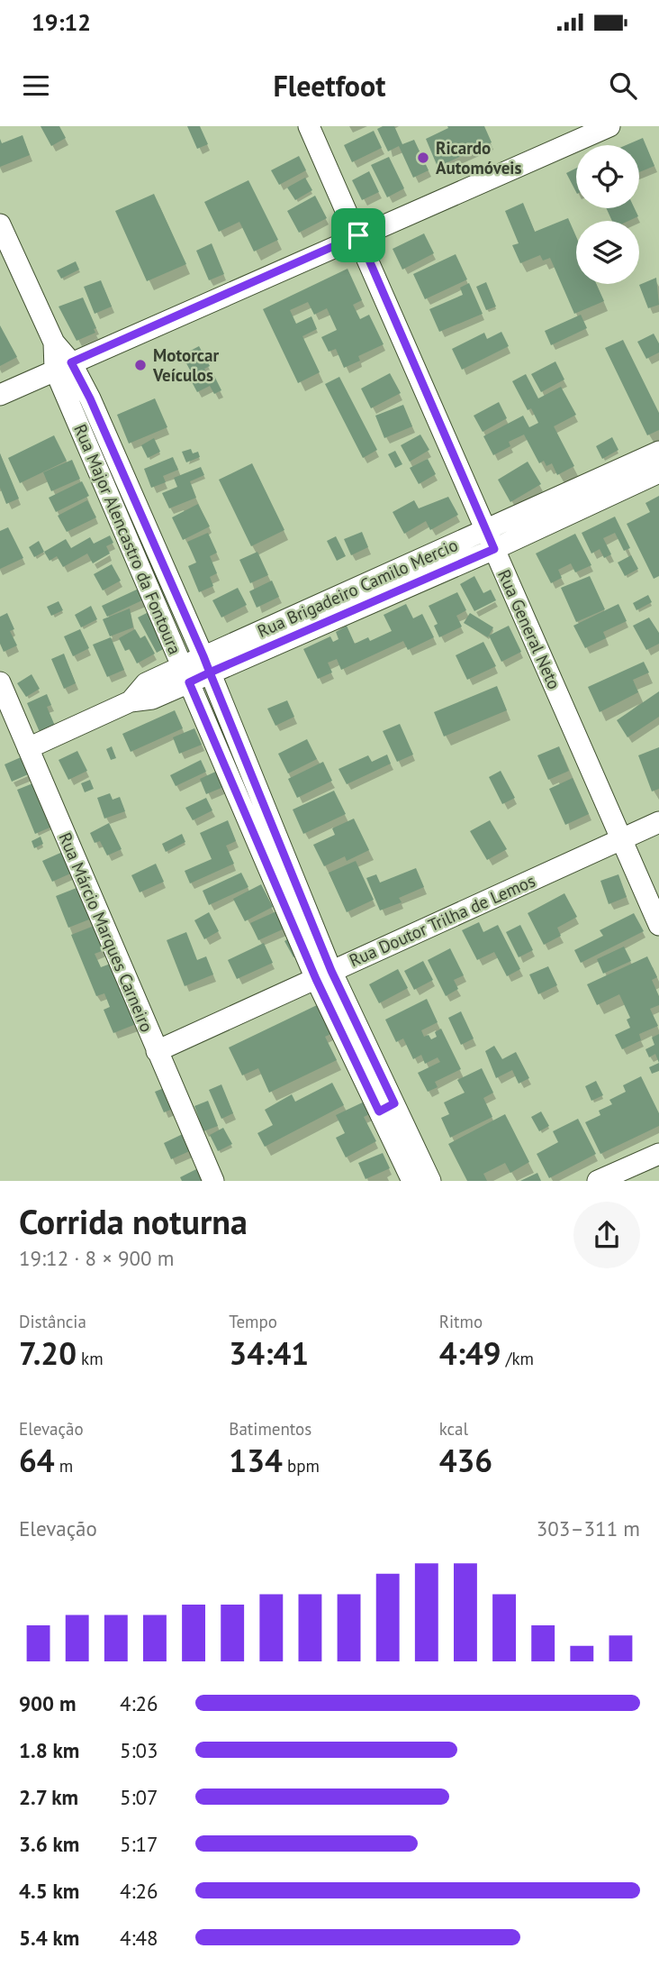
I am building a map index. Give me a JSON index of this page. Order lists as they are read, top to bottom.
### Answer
{
  "streets": {
    "street": [
      "Rua Major Alencastro da Fontoura",
      "Rua Brigadeiro Camilo Mercio",
      "Rua General Neto",
      "Rua Doutor Trilha de Lemos",
      "Rua Márcio Marques Carneiro"
    ]
  },
  "crossings": [
    ["Rua Major Alencastro da Fontoura", "Rua Brigadeiro Camilo Mercio"],
    ["Rua Major Alencastro da Fontoura", "Rua Doutor Trilha de Lemos"],
    ["Rua Brigadeiro Camilo Mercio", "Rua General Neto"],
    ["Rua Brigadeiro Camilo Mercio", "Rua Márcio Marques Carneiro"],
    ["Rua General Neto", "Rua Doutor Trilha de Lemos"],
    ["Rua Doutor Trilha de Lemos", "Rua Márcio Marques Carneiro"]
  ],
  "places": ["Ricardo Automóveis", "Motorcar Veículos"],
  "page": {
    "status": "19:12",
    "header": "Fleetfoot",
    "heading": ["Corrida noturna", "19:12 · 8 × 900 m"],
    "stats": [
      ["Distância", "7.20 km"],
      ["Tempo", "34:41"],
      ["Ritmo", "4:49 /km"],
      ["Elevação", "64 m"],
      ["Batimentos", "134 bpm"],
      ["kcal", "436"]
    ],
    "chart": ["Elevação", "303–311 m"],
    "list": [
      {
        "name": "900 m",
        "note": "4:26"
      },
      {
        "name": "1.8 km",
        "note": "5:03"
      },
      {
        "name": "2.7 km",
        "note": "5:07"
      },
      {
        "name": "3.6 km",
        "note": "5:17"
      },
      {
        "name": "4.5 km",
        "note": "4:26"
      },
      {
        "name": "5.4 km",
        "note": "4:48"
      }
    ]
  }
}
